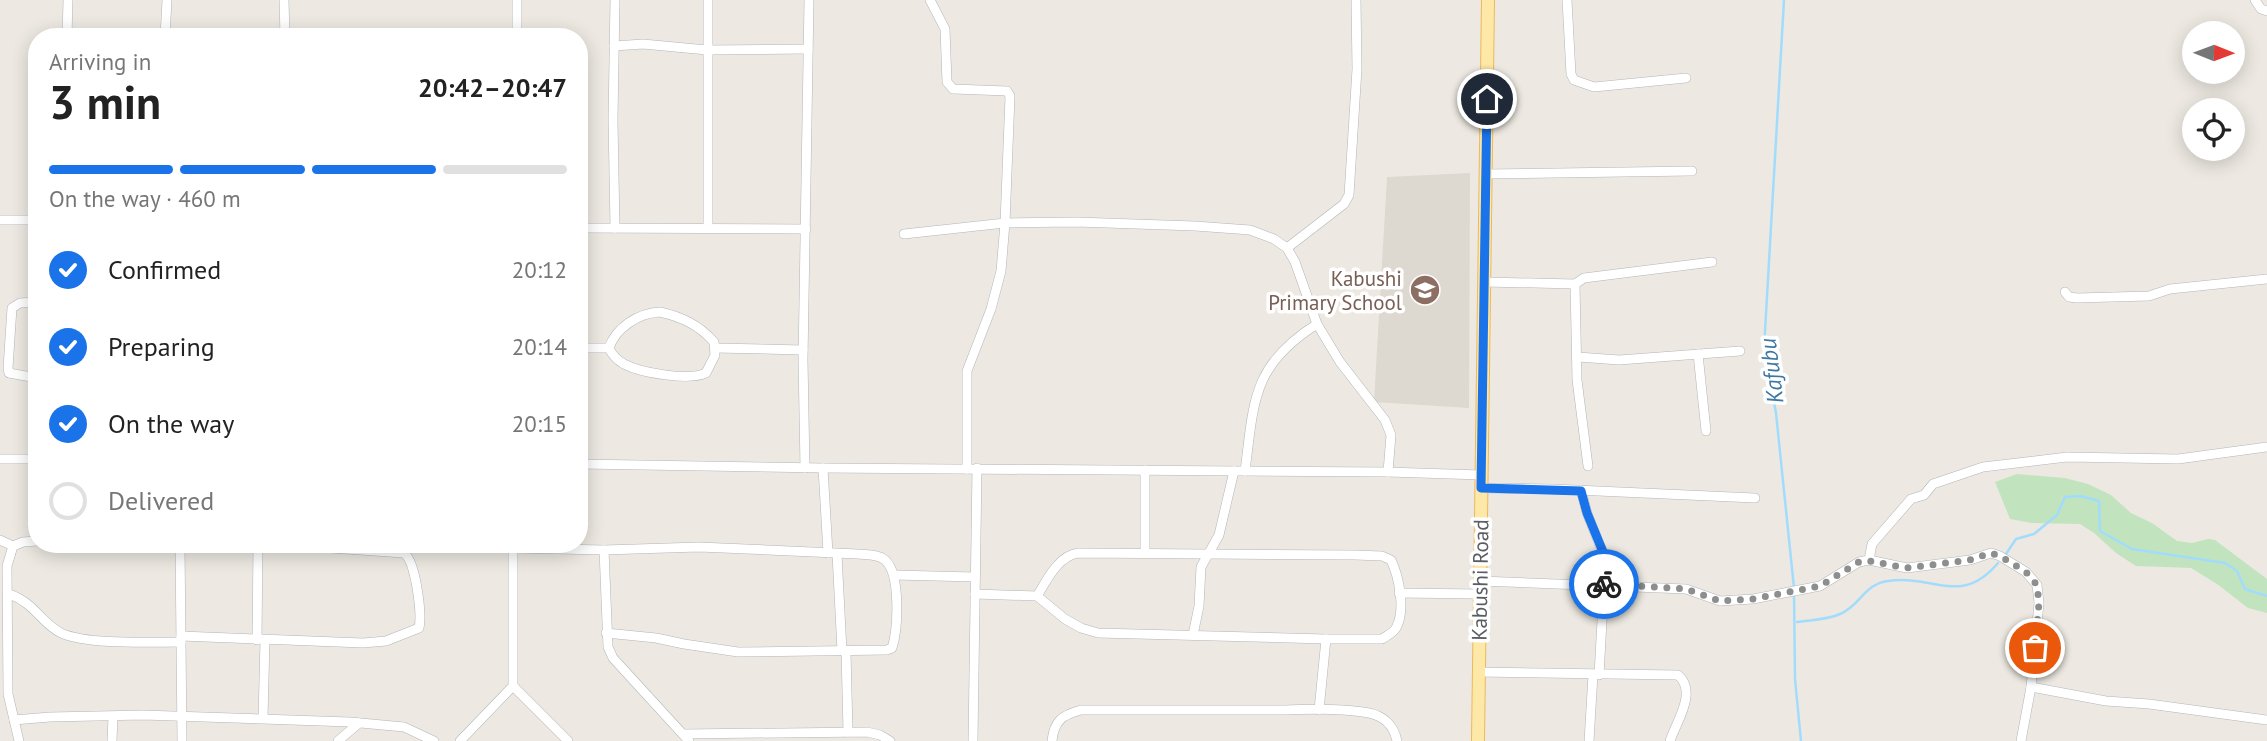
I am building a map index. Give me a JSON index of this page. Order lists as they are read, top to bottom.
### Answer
{
  "streets": {
    "main road": ["Kabushi Road"]
  },
  "water": ["Kafubu"],
  "places": {
    "school or university": ["Kabushi Primary School"]
  },
  "north": "right",
  "page": {
    "heading": ["3 min", "Arriving in", "20:42–20:47"],
    "bar": "On the way · 460 m",
    "list": [
      ["Confirmed", "20:12"],
      ["Preparing", "20:14"],
      ["On the way", "20:15"],
      "Delivered"
    ]
  }
}
